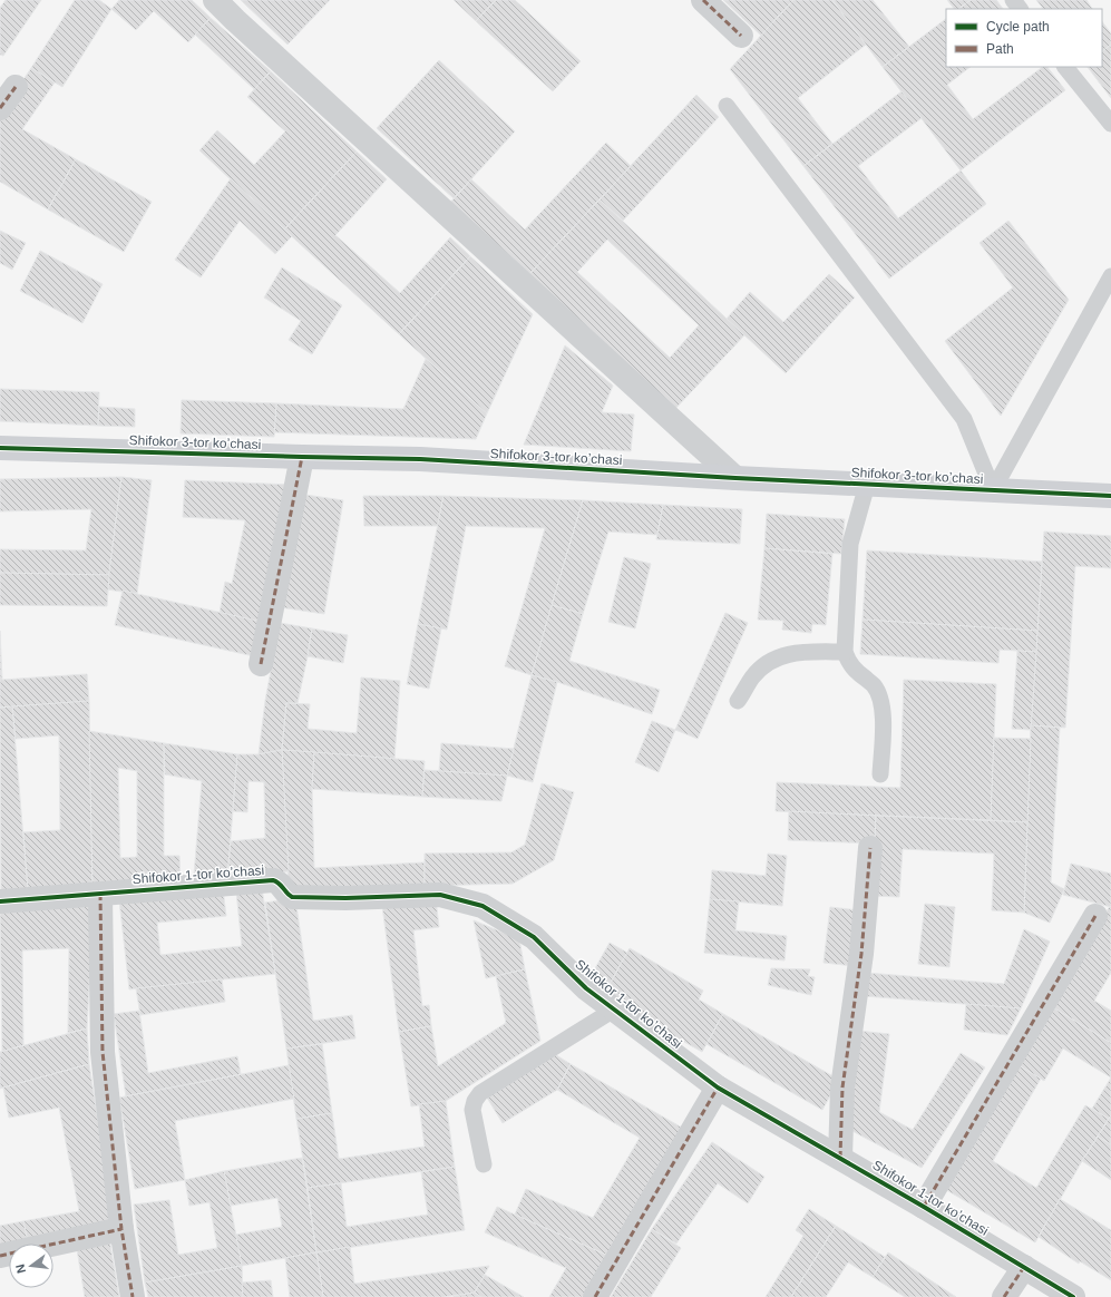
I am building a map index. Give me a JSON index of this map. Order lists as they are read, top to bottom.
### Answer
{
  "streets": {
    "street": ["Shifokor 3-tor koʼchasi", "Shifokor 1-tor koʼchasi"]
  },
  "legend": ["Cycle path", "Path"],
  "north": "left"
}
